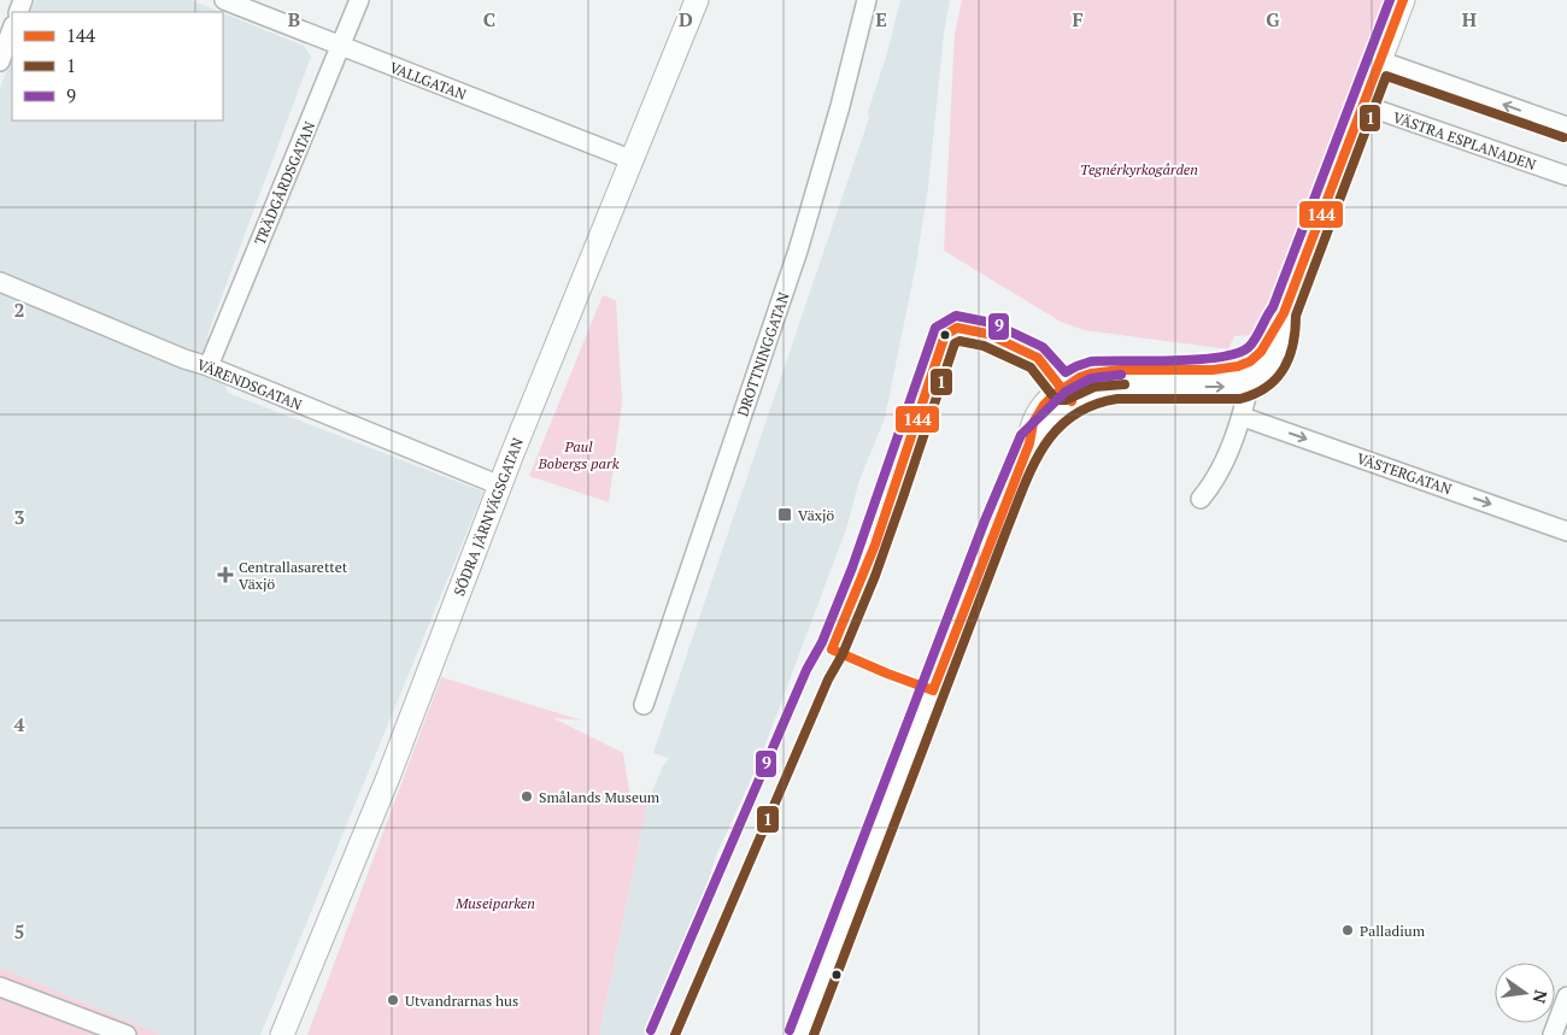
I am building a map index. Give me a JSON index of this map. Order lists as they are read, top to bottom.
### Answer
{
  "streets": {
    "street": [
      "VALLGATAN",
      "VÄSTRA ESPLANADEN",
      "TRÄDGÅRDSGATAN",
      "DROTTNINGGATAN",
      "VÄRENDSGATAN",
      "VÄSTERGATAN",
      "SÖDRA JÄRNVÄGSGATAN"
    ]
  },
  "crossings": [
    ["VALLGATAN", "TRÄDGÅRDSGATAN"],
    ["VALLGATAN", "SÖDRA JÄRNVÄGSGATAN"],
    ["TRÄDGÅRDSGATAN", "VÄRENDSGATAN"],
    ["VÄRENDSGATAN", "SÖDRA JÄRNVÄGSGATAN"]
  ],
  "one_way": ["VÄSTERGATAN"],
  "parks": ["Tegnérkyrkogården", "Paul Bobergs park", "Museiparken"],
  "places": {
    "transit": ["Växjö"],
    "health": ["Centrallasarettet Växjö"],
    "other": ["Smålands Museum", "Palladium", "Utvandrarnas hus"]
  },
  "lines": ["transit line 144", "transit line 9", "transit line 1"],
  "legend": ["144", "1", "9"],
  "north": "right",
  "grid": {
    "columns": [
      "B",
      "C",
      "D",
      "E",
      "F",
      "G",
      "H"
    ],
    "rows": [
      "2",
      "3",
      "4",
      "5"
    ]
  }
}
